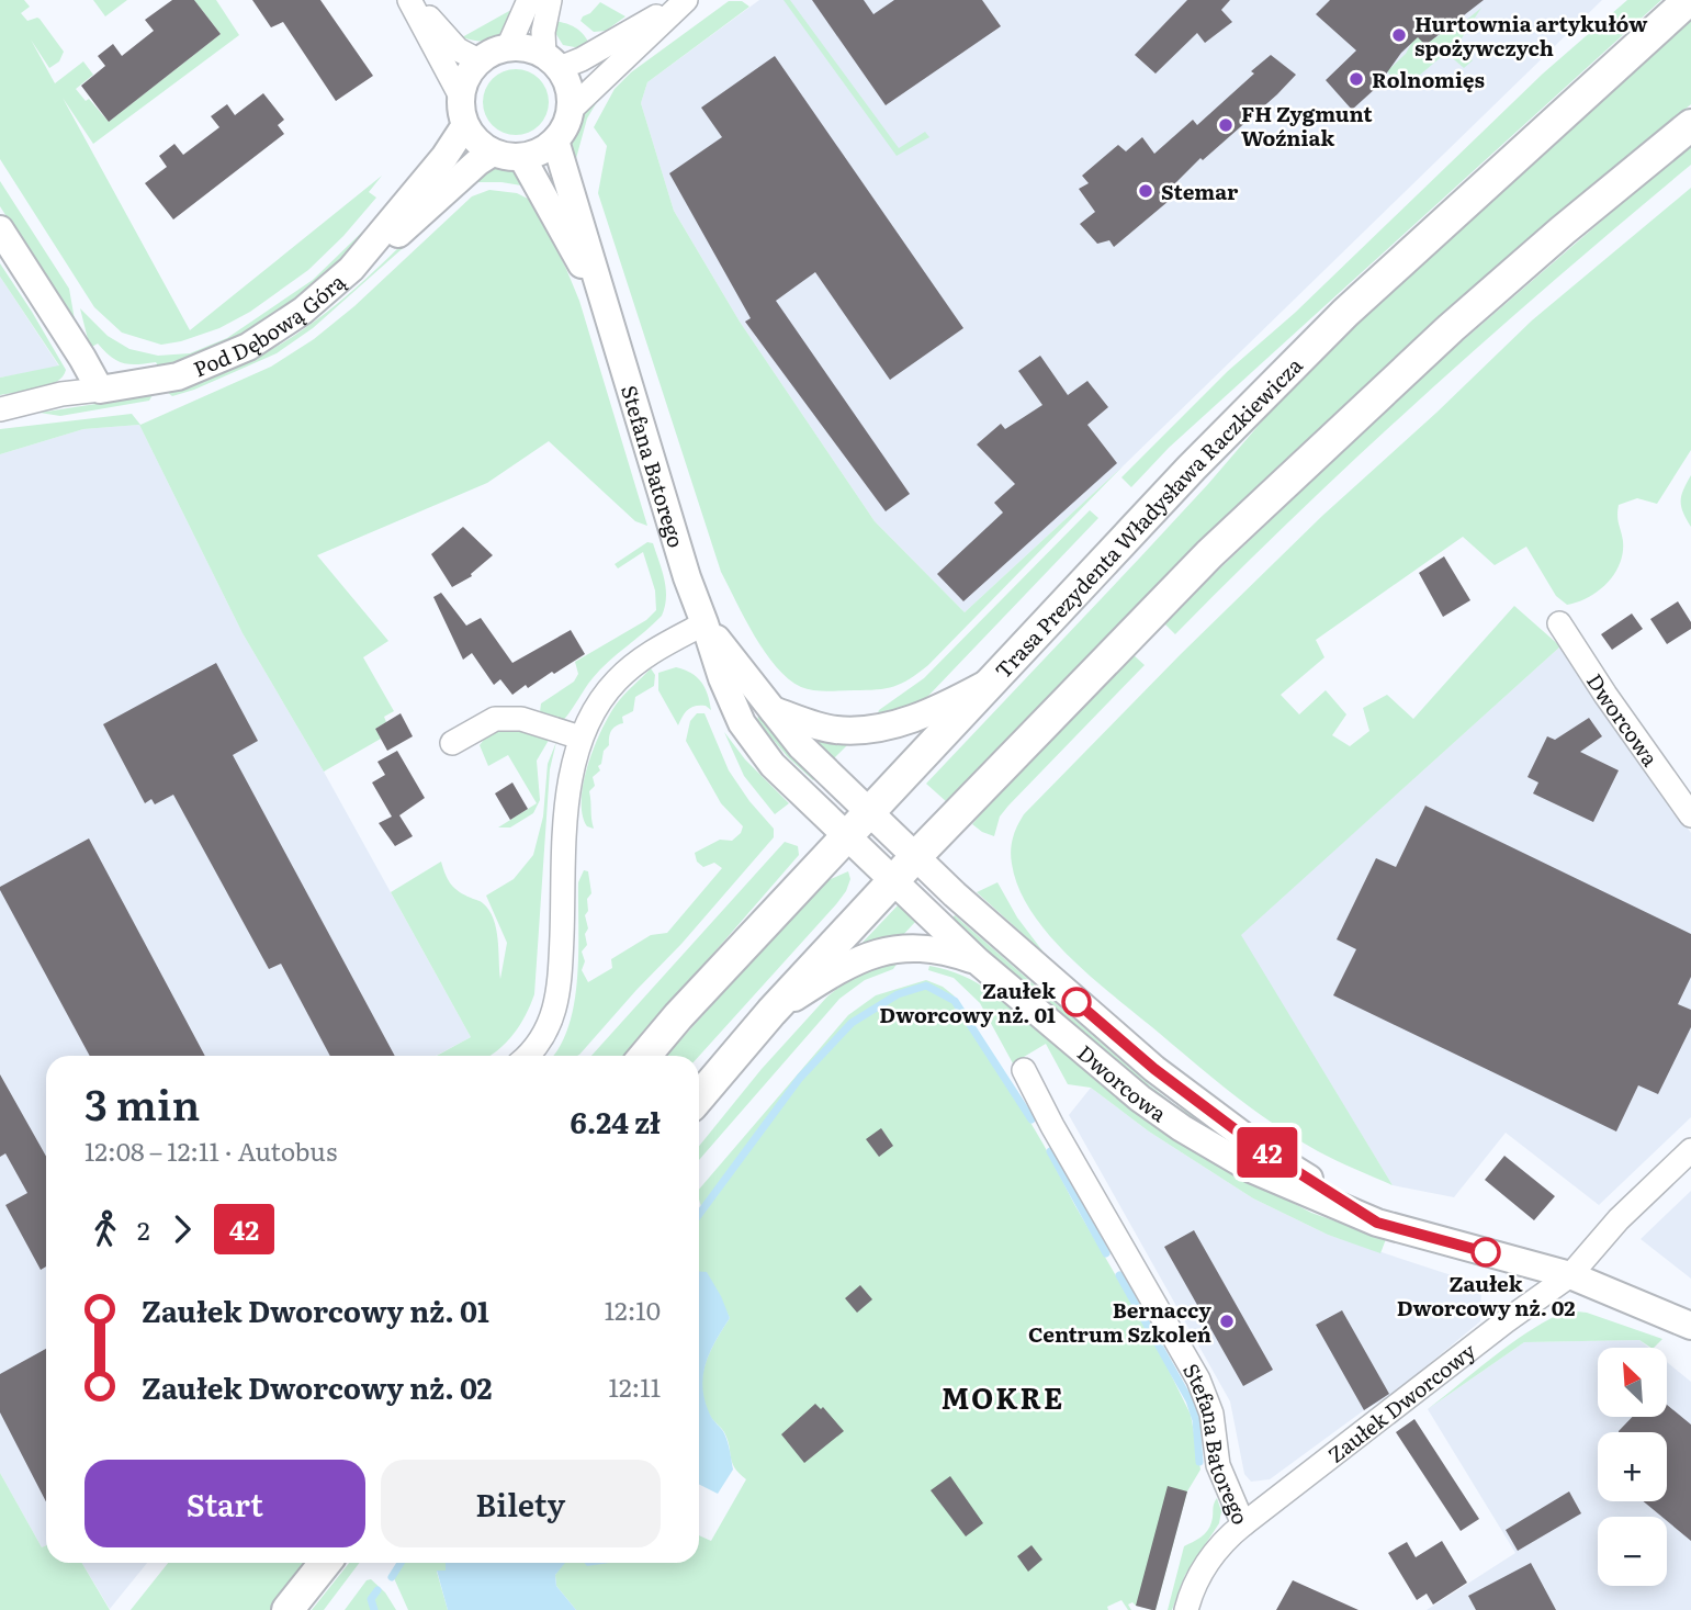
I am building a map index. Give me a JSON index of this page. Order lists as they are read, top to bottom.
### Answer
{
  "streets": {
    "main road": ["Trasa Prezydenta Władysława Raczkiewicza"],
    "street": [
      "Pod Dębową Górą",
      "Stefana Batorego",
      "Dworcowa",
      "Zaułek Dworcowy"
    ]
  },
  "crossings": [
    ["Pod Dębową Górą", "Stefana Batorego"],
    ["Stefana Batorego", "Trasa Prezydenta Władysława Raczkiewicza"],
    ["Stefana Batorego", "Dworcowa"],
    ["Stefana Batorego", "Zaułek Dworcowy"],
    ["Dworcowa", "Zaułek Dworcowy"]
  ],
  "districts": ["MOKRE"],
  "places": [
    "Hurtownia artykułów spożywczych",
    "Rolnomięs",
    "FH Zygmunt Woźniak",
    "Stemar",
    "Zaułek Dworcowy nż. 01",
    "Zaułek Dworcowy nż. 02",
    "Bernaccy Centrum Szkoleń"
  ],
  "lines": ["bus line 42"],
  "north": "top left",
  "page": {
    "on_map": "42",
    "heading": ["3 min", "12:08 – 12:11 · Autobus", "6.24 zł"],
    "legs": ["2", "42"],
    "list": [
      {
        "name": "Zaułek Dworcowy nż. 01",
        "value": "12:10"
      },
      {
        "name": "Zaułek Dworcowy nż. 02",
        "value": "12:11"
      }
    ],
    "map_buttons": ["+", "−"],
    "buttons": ["Start", "Bilety"]
  }
}
